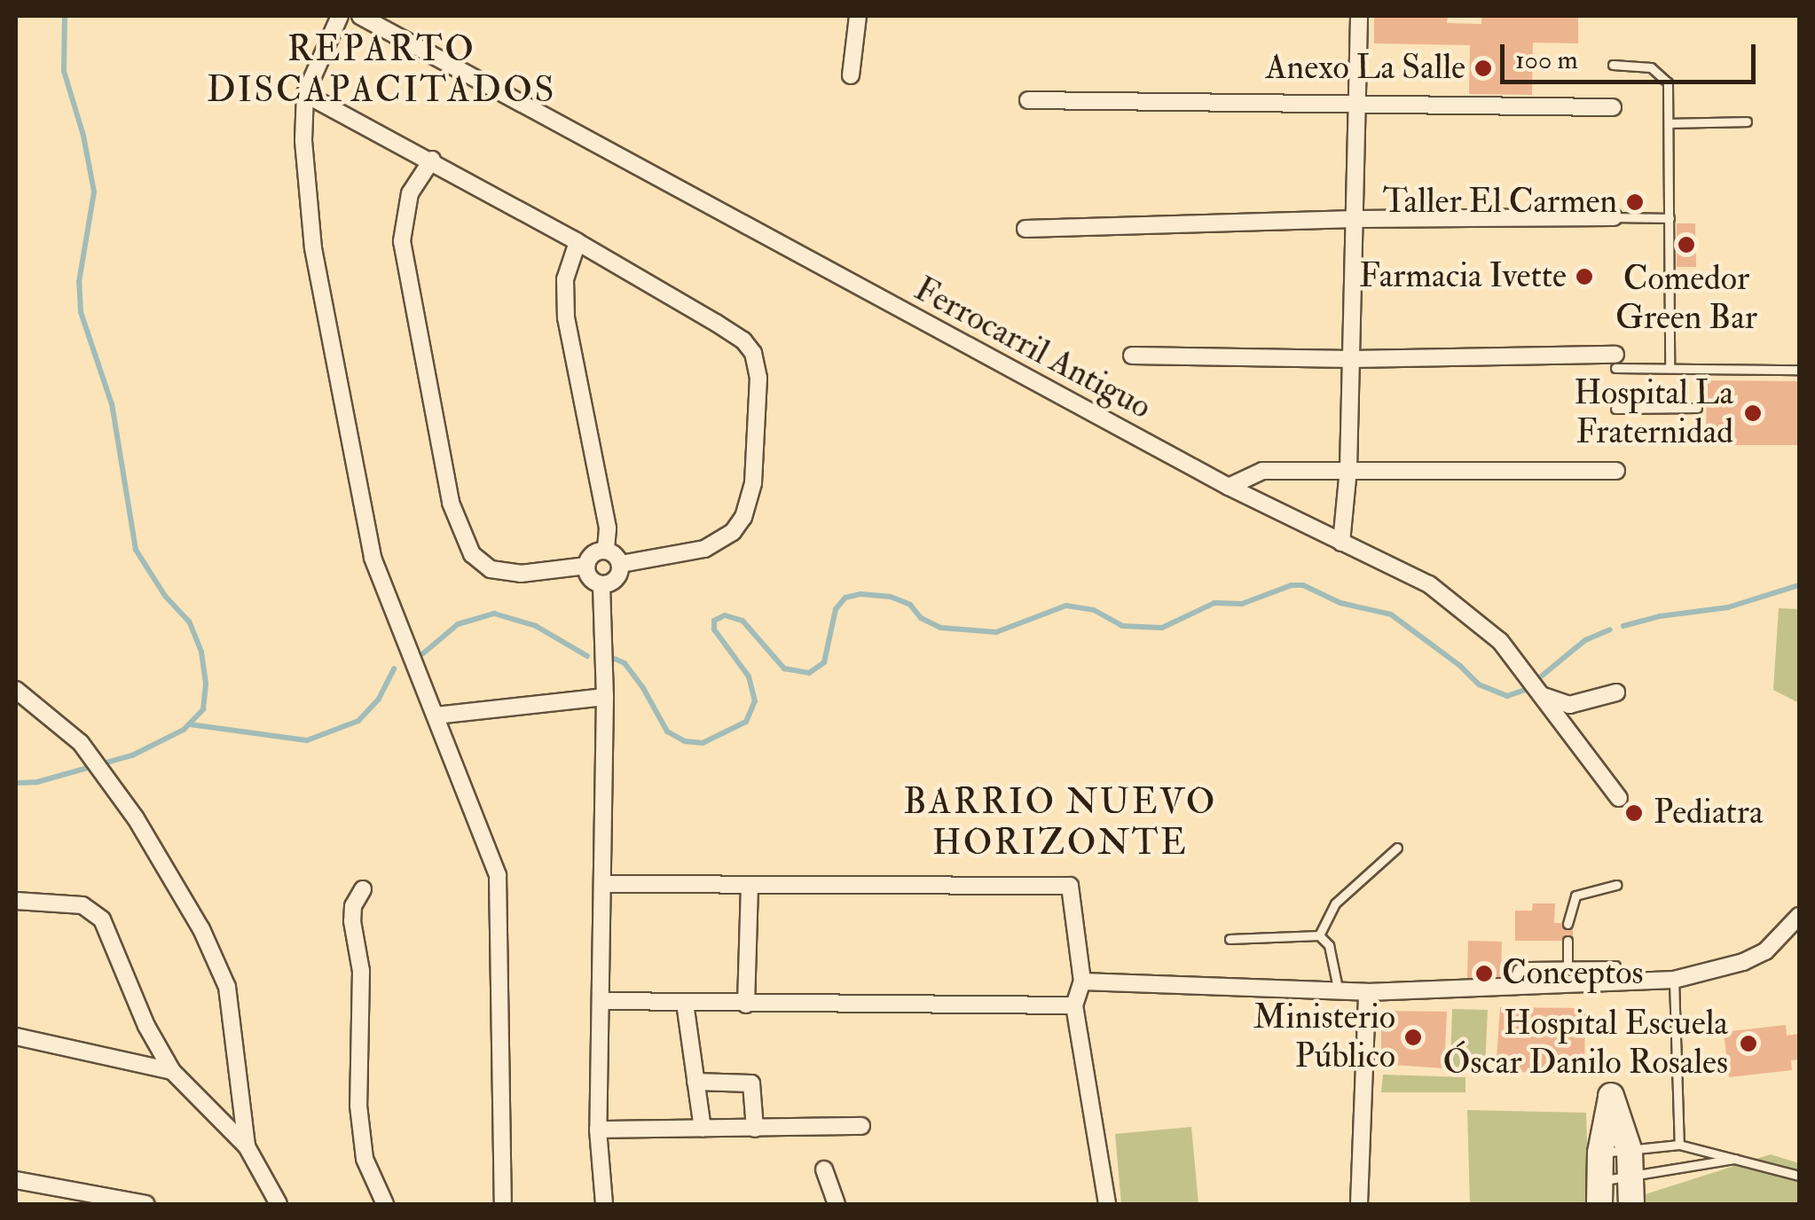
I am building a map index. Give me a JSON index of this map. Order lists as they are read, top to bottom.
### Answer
{
  "streets": {
    "street": ["Ferrocarril Antiguo"]
  },
  "districts": ["REPARTO DISCAPACITADOS", "BARRIO NUEVO HORIZONTE"],
  "places": [
    "Anexo La Salle",
    "Taller El Carmen",
    "Comedor Green Bar",
    "Farmacia Ivette",
    "Hospital La Fraternidad",
    "Pediatra",
    "Conceptos",
    "Ministerio Público",
    "Hospital Escuela Óscar Danilo Rosales"
  ],
  "scale_bar": "100 m"
}
